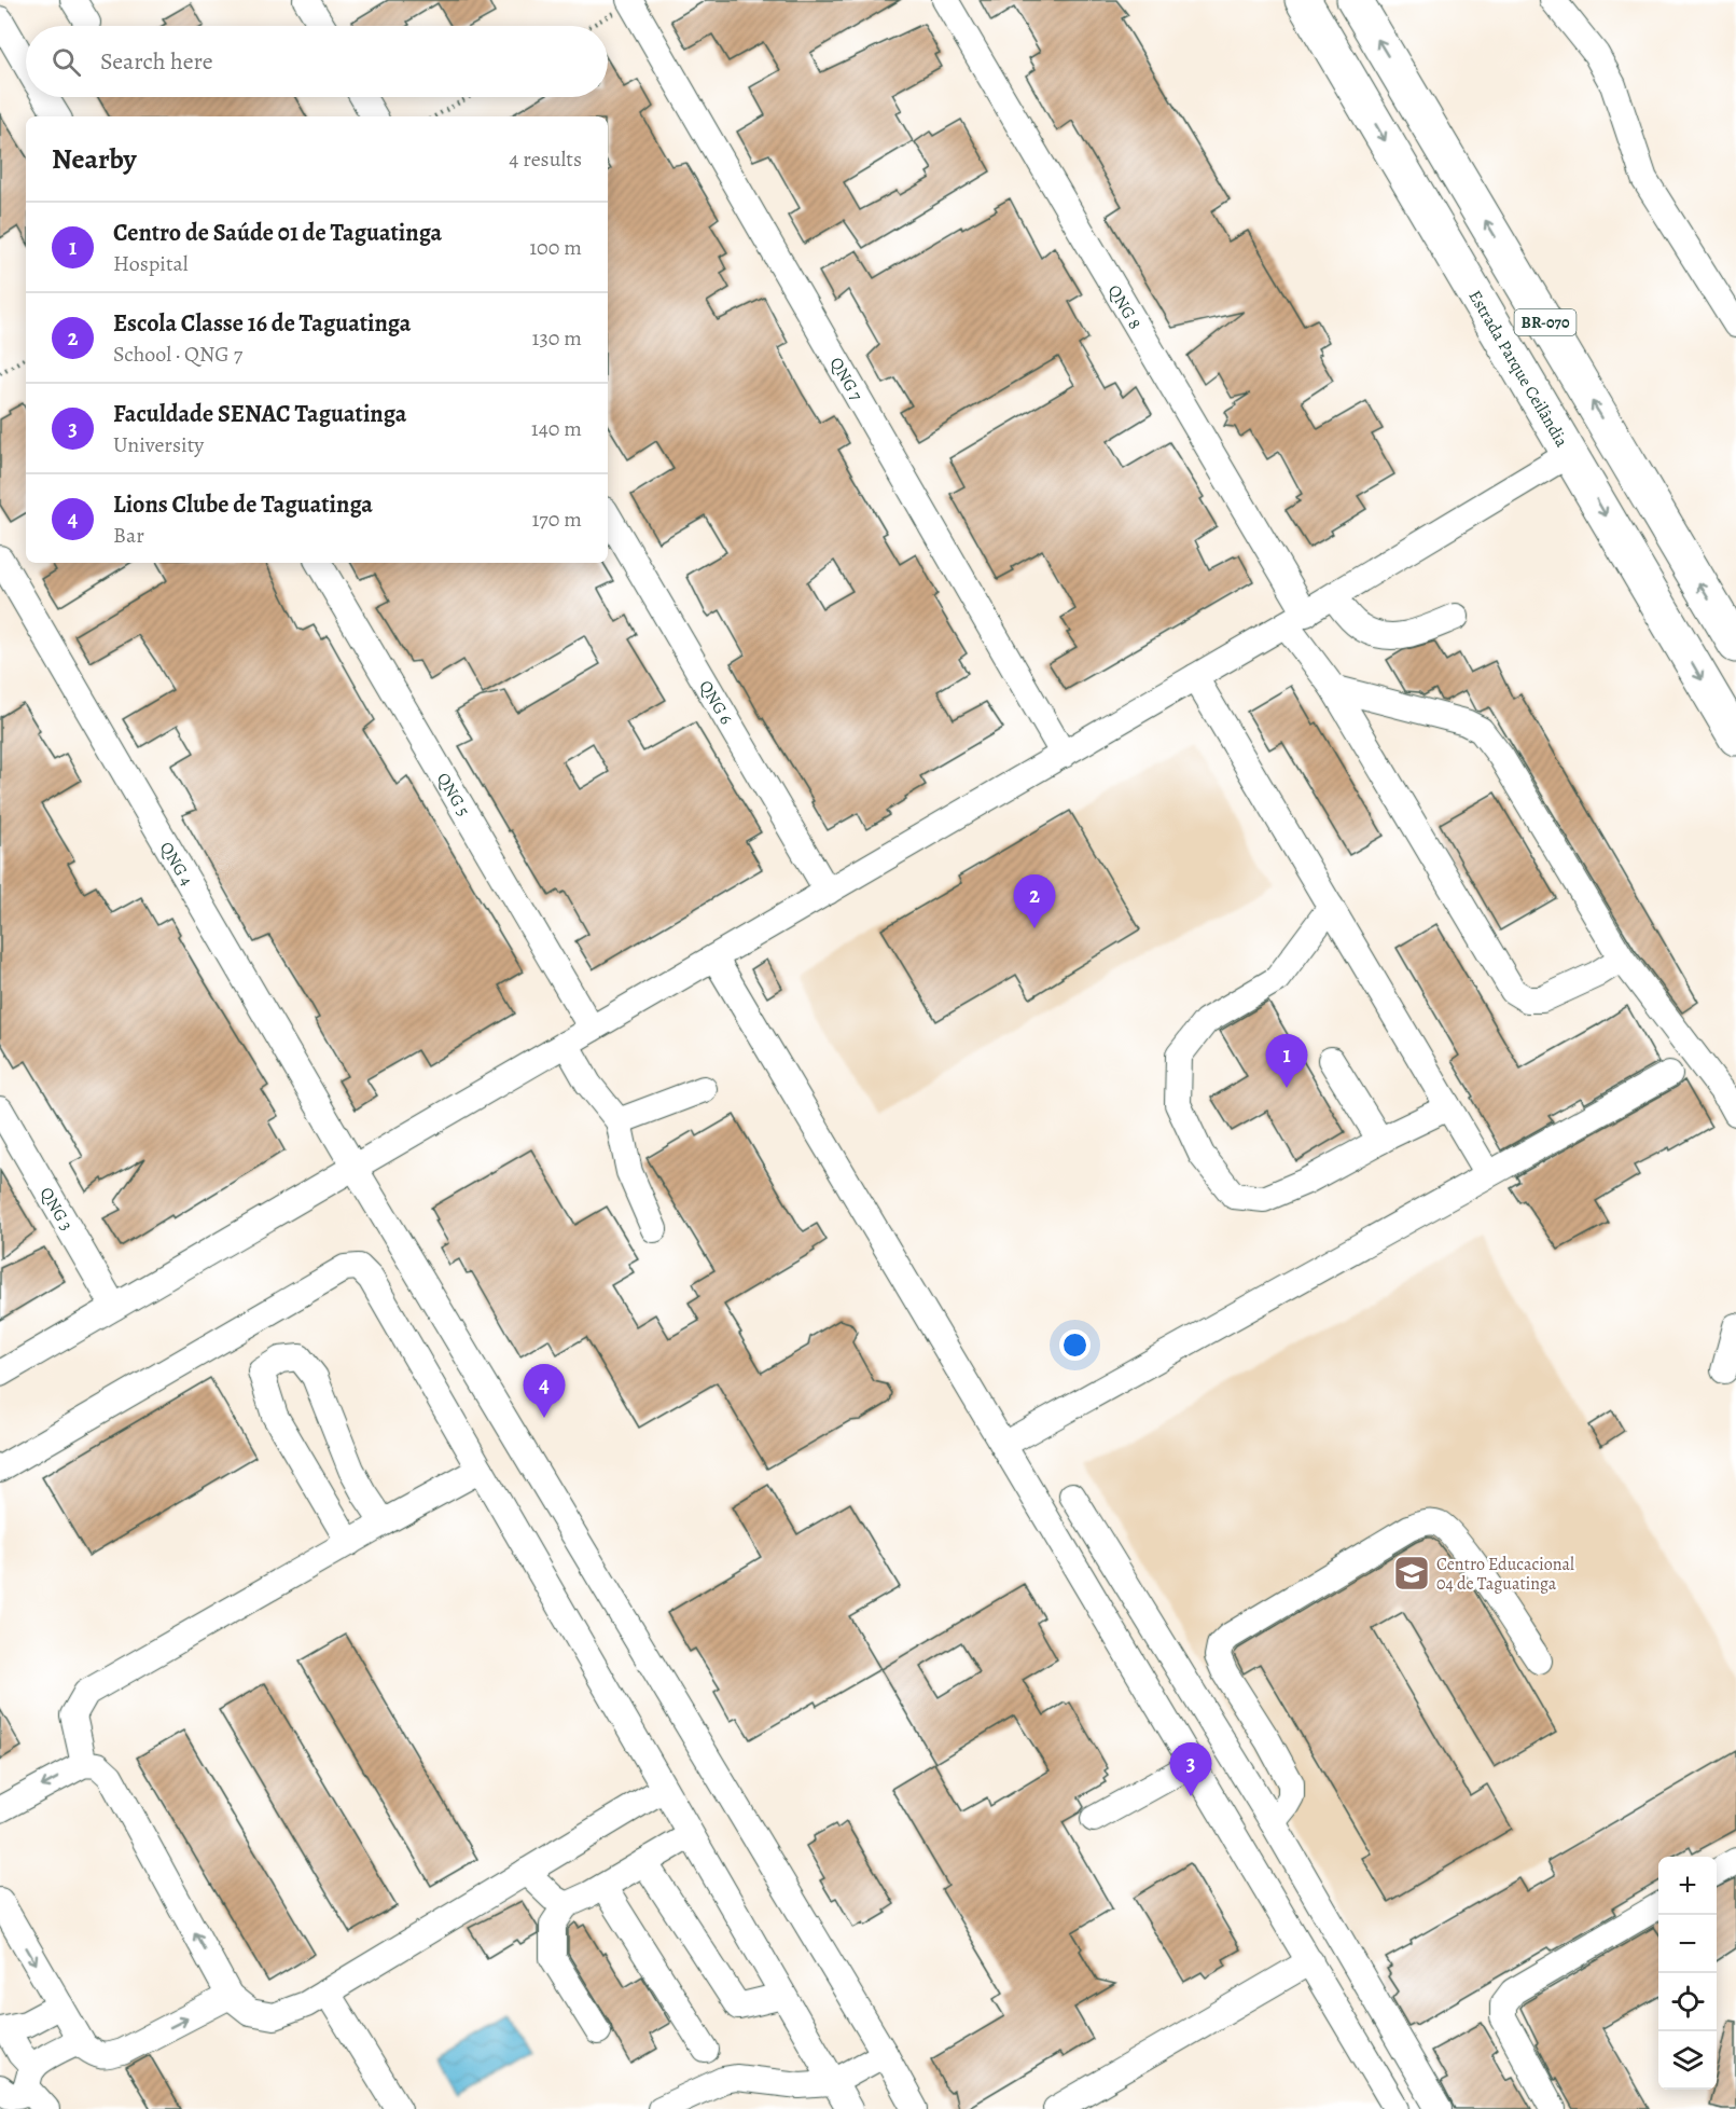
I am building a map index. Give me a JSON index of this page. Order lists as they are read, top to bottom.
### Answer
{
  "streets": {
    "highway": ["BR-070", "Estrada Parque Ceilândia"],
    "street": [
      "QNG 8",
      "QNG 7",
      "QNG 6",
      "QNG 5",
      "QNG 4",
      "QNG 3"
    ]
  },
  "places": {
    "school or university": ["Centro Educacional 04 de Taguatinga"]
  },
  "page": {
    "search": "Search here",
    "heading": ["Nearby", "4 results"],
    "list": [
      {
        "mark": "1",
        "name": "Centro de Saúde 01 de Taguatinga",
        "note": "Hospital",
        "value": "100 m"
      },
      {
        "mark": "2",
        "name": "Escola Classe 16 de Taguatinga",
        "note": "School · QNG 7",
        "value": "130 m"
      },
      {
        "mark": "3",
        "name": "Faculdade SENAC Taguatinga",
        "note": "University",
        "value": "140 m"
      },
      {
        "mark": "4",
        "name": "Lions Clube de Taguatinga",
        "note": "Bar",
        "value": "170 m"
      }
    ],
    "pins": [
      "2",
      "1",
      "4",
      "3"
    ],
    "map_buttons": ["+", "−"]
  }
}
